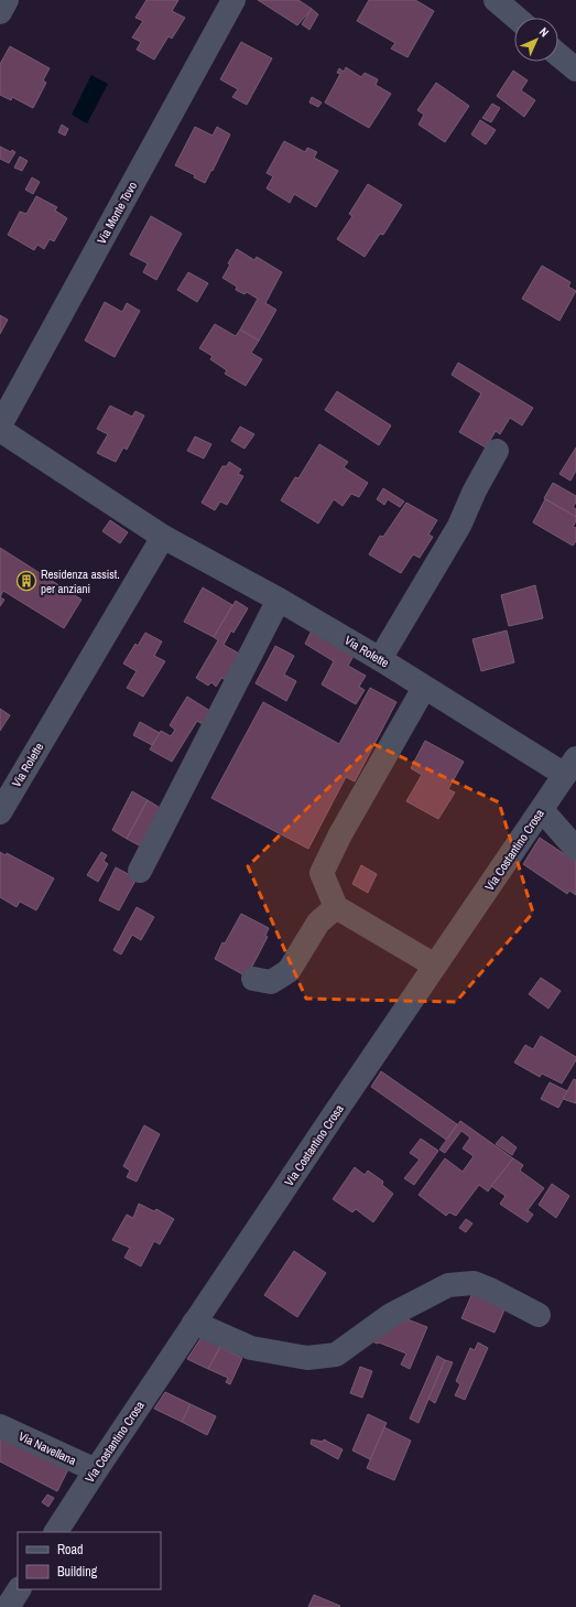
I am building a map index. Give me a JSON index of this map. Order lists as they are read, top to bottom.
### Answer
{
  "streets": {
    "street": [
      "Via Monte Tovo",
      "Via Rolette",
      "Via Costantino Crosa",
      "Via Navellana"
    ]
  },
  "crossings": [
    ["Via Rolette", "Via Costantino Crosa"],
    ["Via Costantino Crosa", "Via Navellana"]
  ],
  "places": {
    "building": ["Residenza assist. per anziani"]
  },
  "legend": ["Road", "Building"],
  "north": "top right"
}
